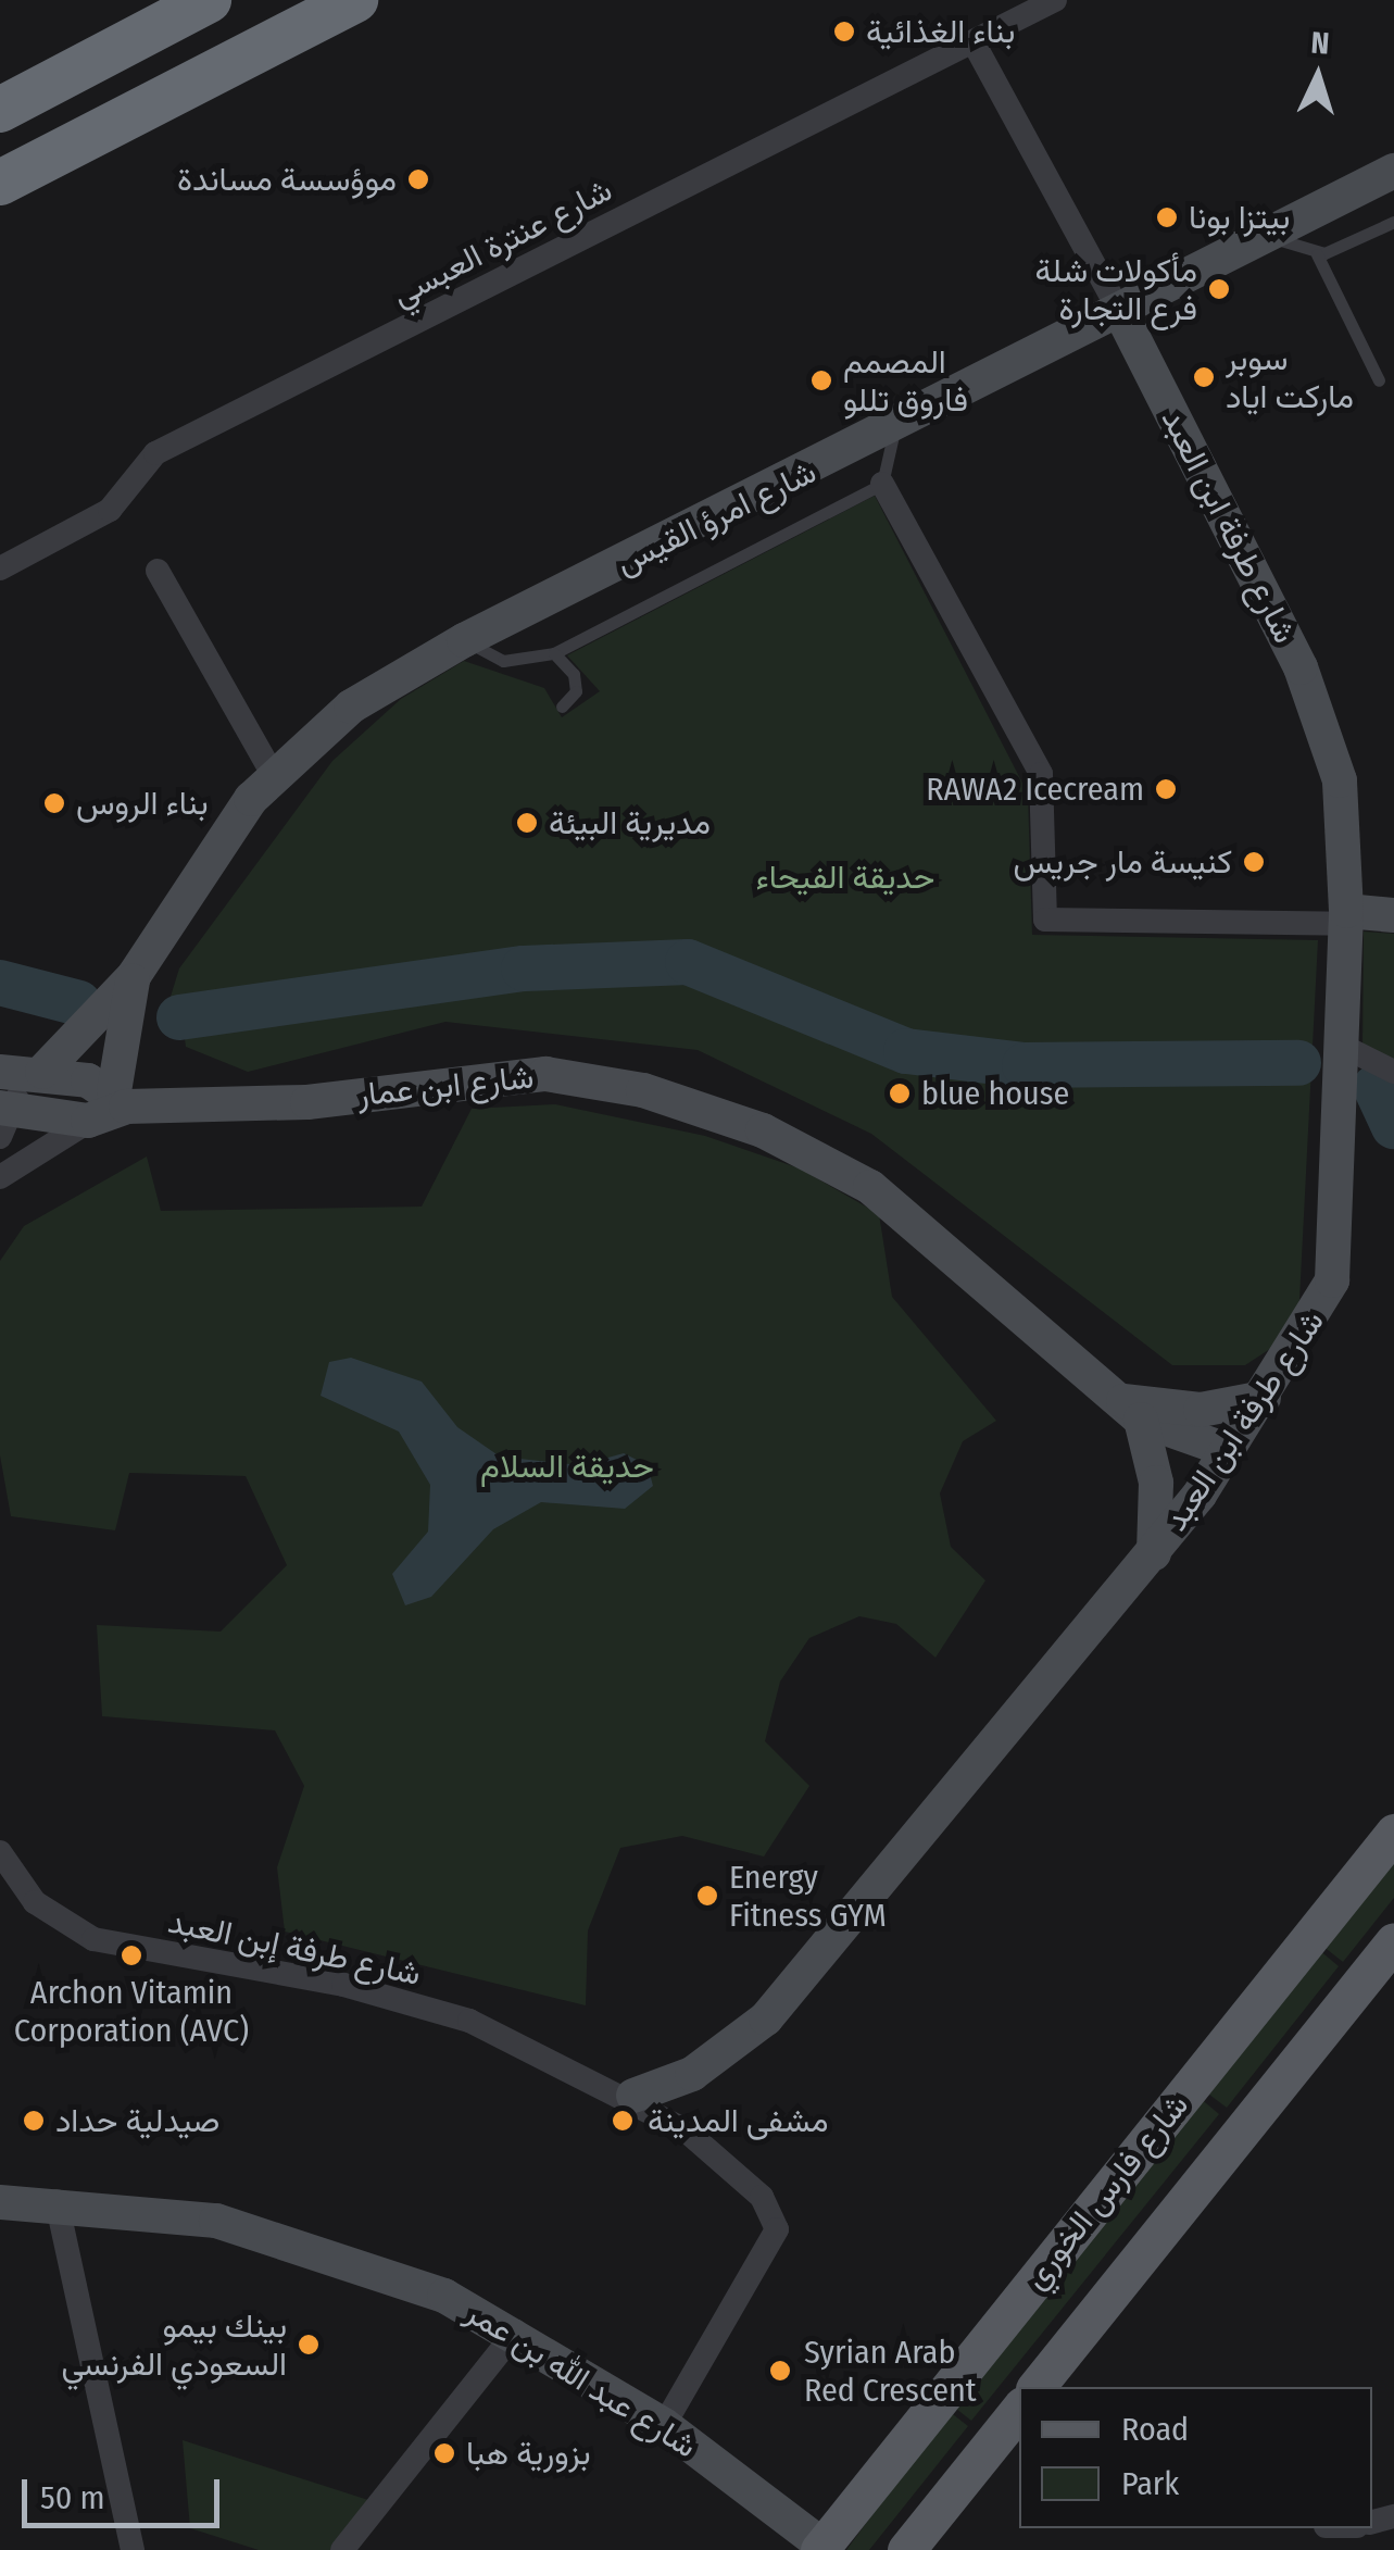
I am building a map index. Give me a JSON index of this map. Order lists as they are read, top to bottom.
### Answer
{
  "streets": {
    "main road": ["شارع فارس الخوري"],
    "street": [
      "شارع عنترة العبسي",
      "شارع امرؤ القيس",
      "شارع طرفة ابن العبد",
      "شارع ابن عمار",
      "شارع طرفة إبن العبد",
      "شارع عبد الله بن عمر"
    ]
  },
  "crossings": [
    ["شارع امرؤ القيس", "شارع طرفة ابن العبد"],
    ["شارع امرؤ القيس", "شارع ابن عمار"],
    ["شارع طرفة ابن العبد", "شارع ابن عمار"],
    ["شارع طرفة ابن العبد", "شارع طرفة إبن العبد"],
    ["شارع طرفة إبن العبد", "شارع عبد الله بن عمر"],
    ["شارع فارس الخوري", "شارع عبد الله بن عمر"]
  ],
  "parks": ["حديقة الفيحاء", "حديقة السلام"],
  "places": [
    "بناء الغذائية",
    "موؤسسة مساندة",
    "بيتزا بونا",
    "مأكولات شلة فرع التجارة",
    "سوبر ماركت اياد",
    "المصمم فاروق تللو",
    "RAWA2 Icecream",
    "بناء الروس",
    "مديرية البيئة",
    "كنيسة مار جريس",
    "blue house",
    "Energy Fitness GYM",
    "Archon Vitamin Corporation (AVC)",
    "صيدلية حداد",
    "مشفى المدينة",
    "بينك بيمو السعودي الفرنسي",
    "Syrian Arab Red Crescent",
    "بزورية هبا"
  ],
  "legend": ["Road", "Park"],
  "scale_bar": "50 m",
  "north": "top"
}
